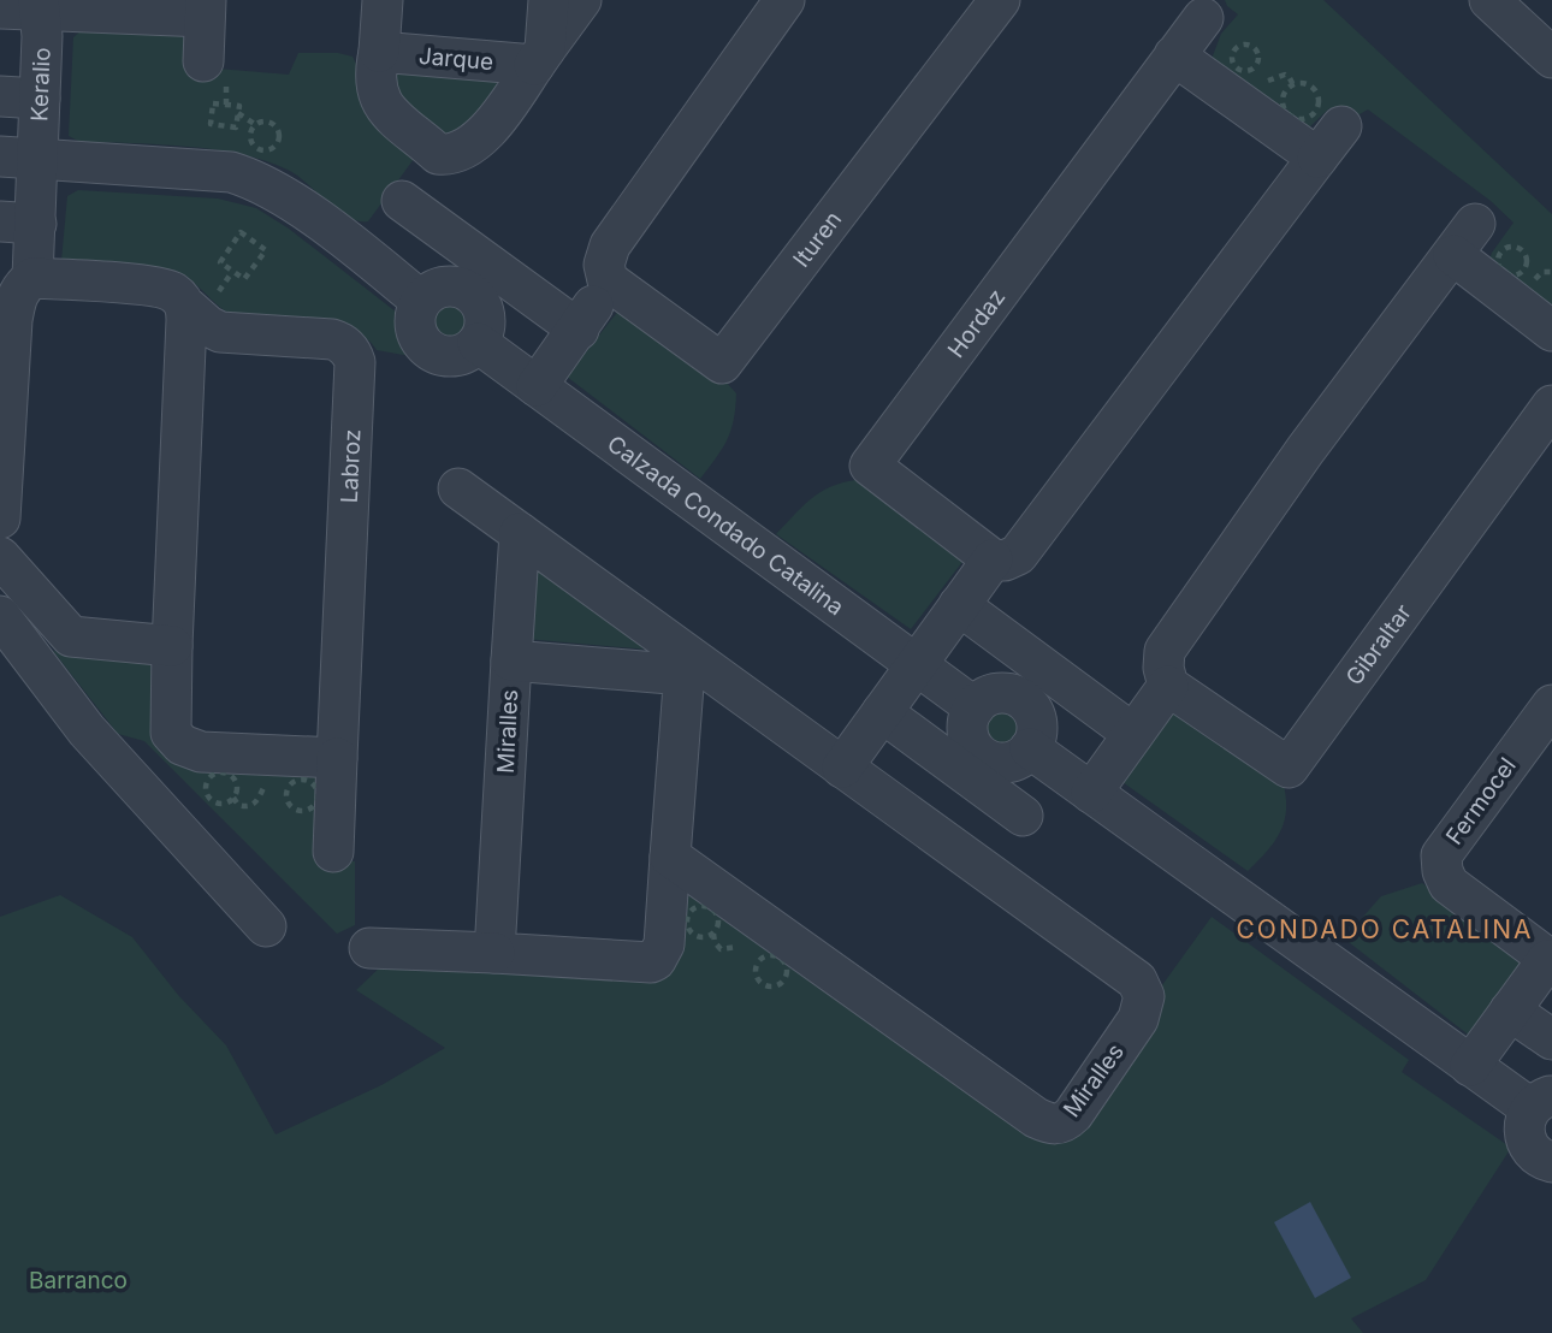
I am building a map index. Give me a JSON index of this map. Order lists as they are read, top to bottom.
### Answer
{
  "streets": {
    "street": [
      "Jarque",
      "Keralio",
      "Ituren",
      "Hordaz",
      "Labroz",
      "Calzada Condado Catalina",
      "Gibraltar",
      "Miralles",
      "Fermocel"
    ]
  },
  "districts": ["CONDADO CATALINA"],
  "parks": ["Barranco"]
}
